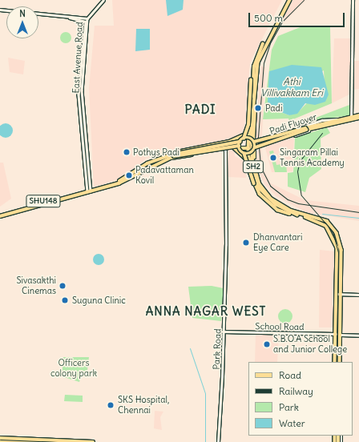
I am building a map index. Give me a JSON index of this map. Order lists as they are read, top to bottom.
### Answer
{
  "streets": {
    "main road": ["Padi Flyover", "SH2", "SHU148"],
    "street": ["East Avenue Road", "School Road", "Park Road"]
  },
  "crossings": [
    ["East Avenue Road", "SHU148"],
    ["Padi Flyover", "SHU148"],
    ["SH2", "School Road"],
    ["School Road", "Park Road"]
  ],
  "districts": ["PADI", "ANNA NAGAR WEST"],
  "water": ["Athi Villivakkam Eri"],
  "parks": ["Officers colony park"],
  "places": [
    "Padi",
    "Pothys Padi",
    "Singaram Pillai Tennis Academy",
    "Padavattaman Kovil",
    "Dhanvantari Eye Care",
    "Sivasakthi Cinemas",
    "Suguna Clinic",
    "S.B.O.A School and Junior College",
    "SKS Hospital, Chennai"
  ],
  "legend": [
    "Road",
    "Railway",
    "Park",
    "Water"
  ],
  "scale_bar": "500 m",
  "north": "top"
}
